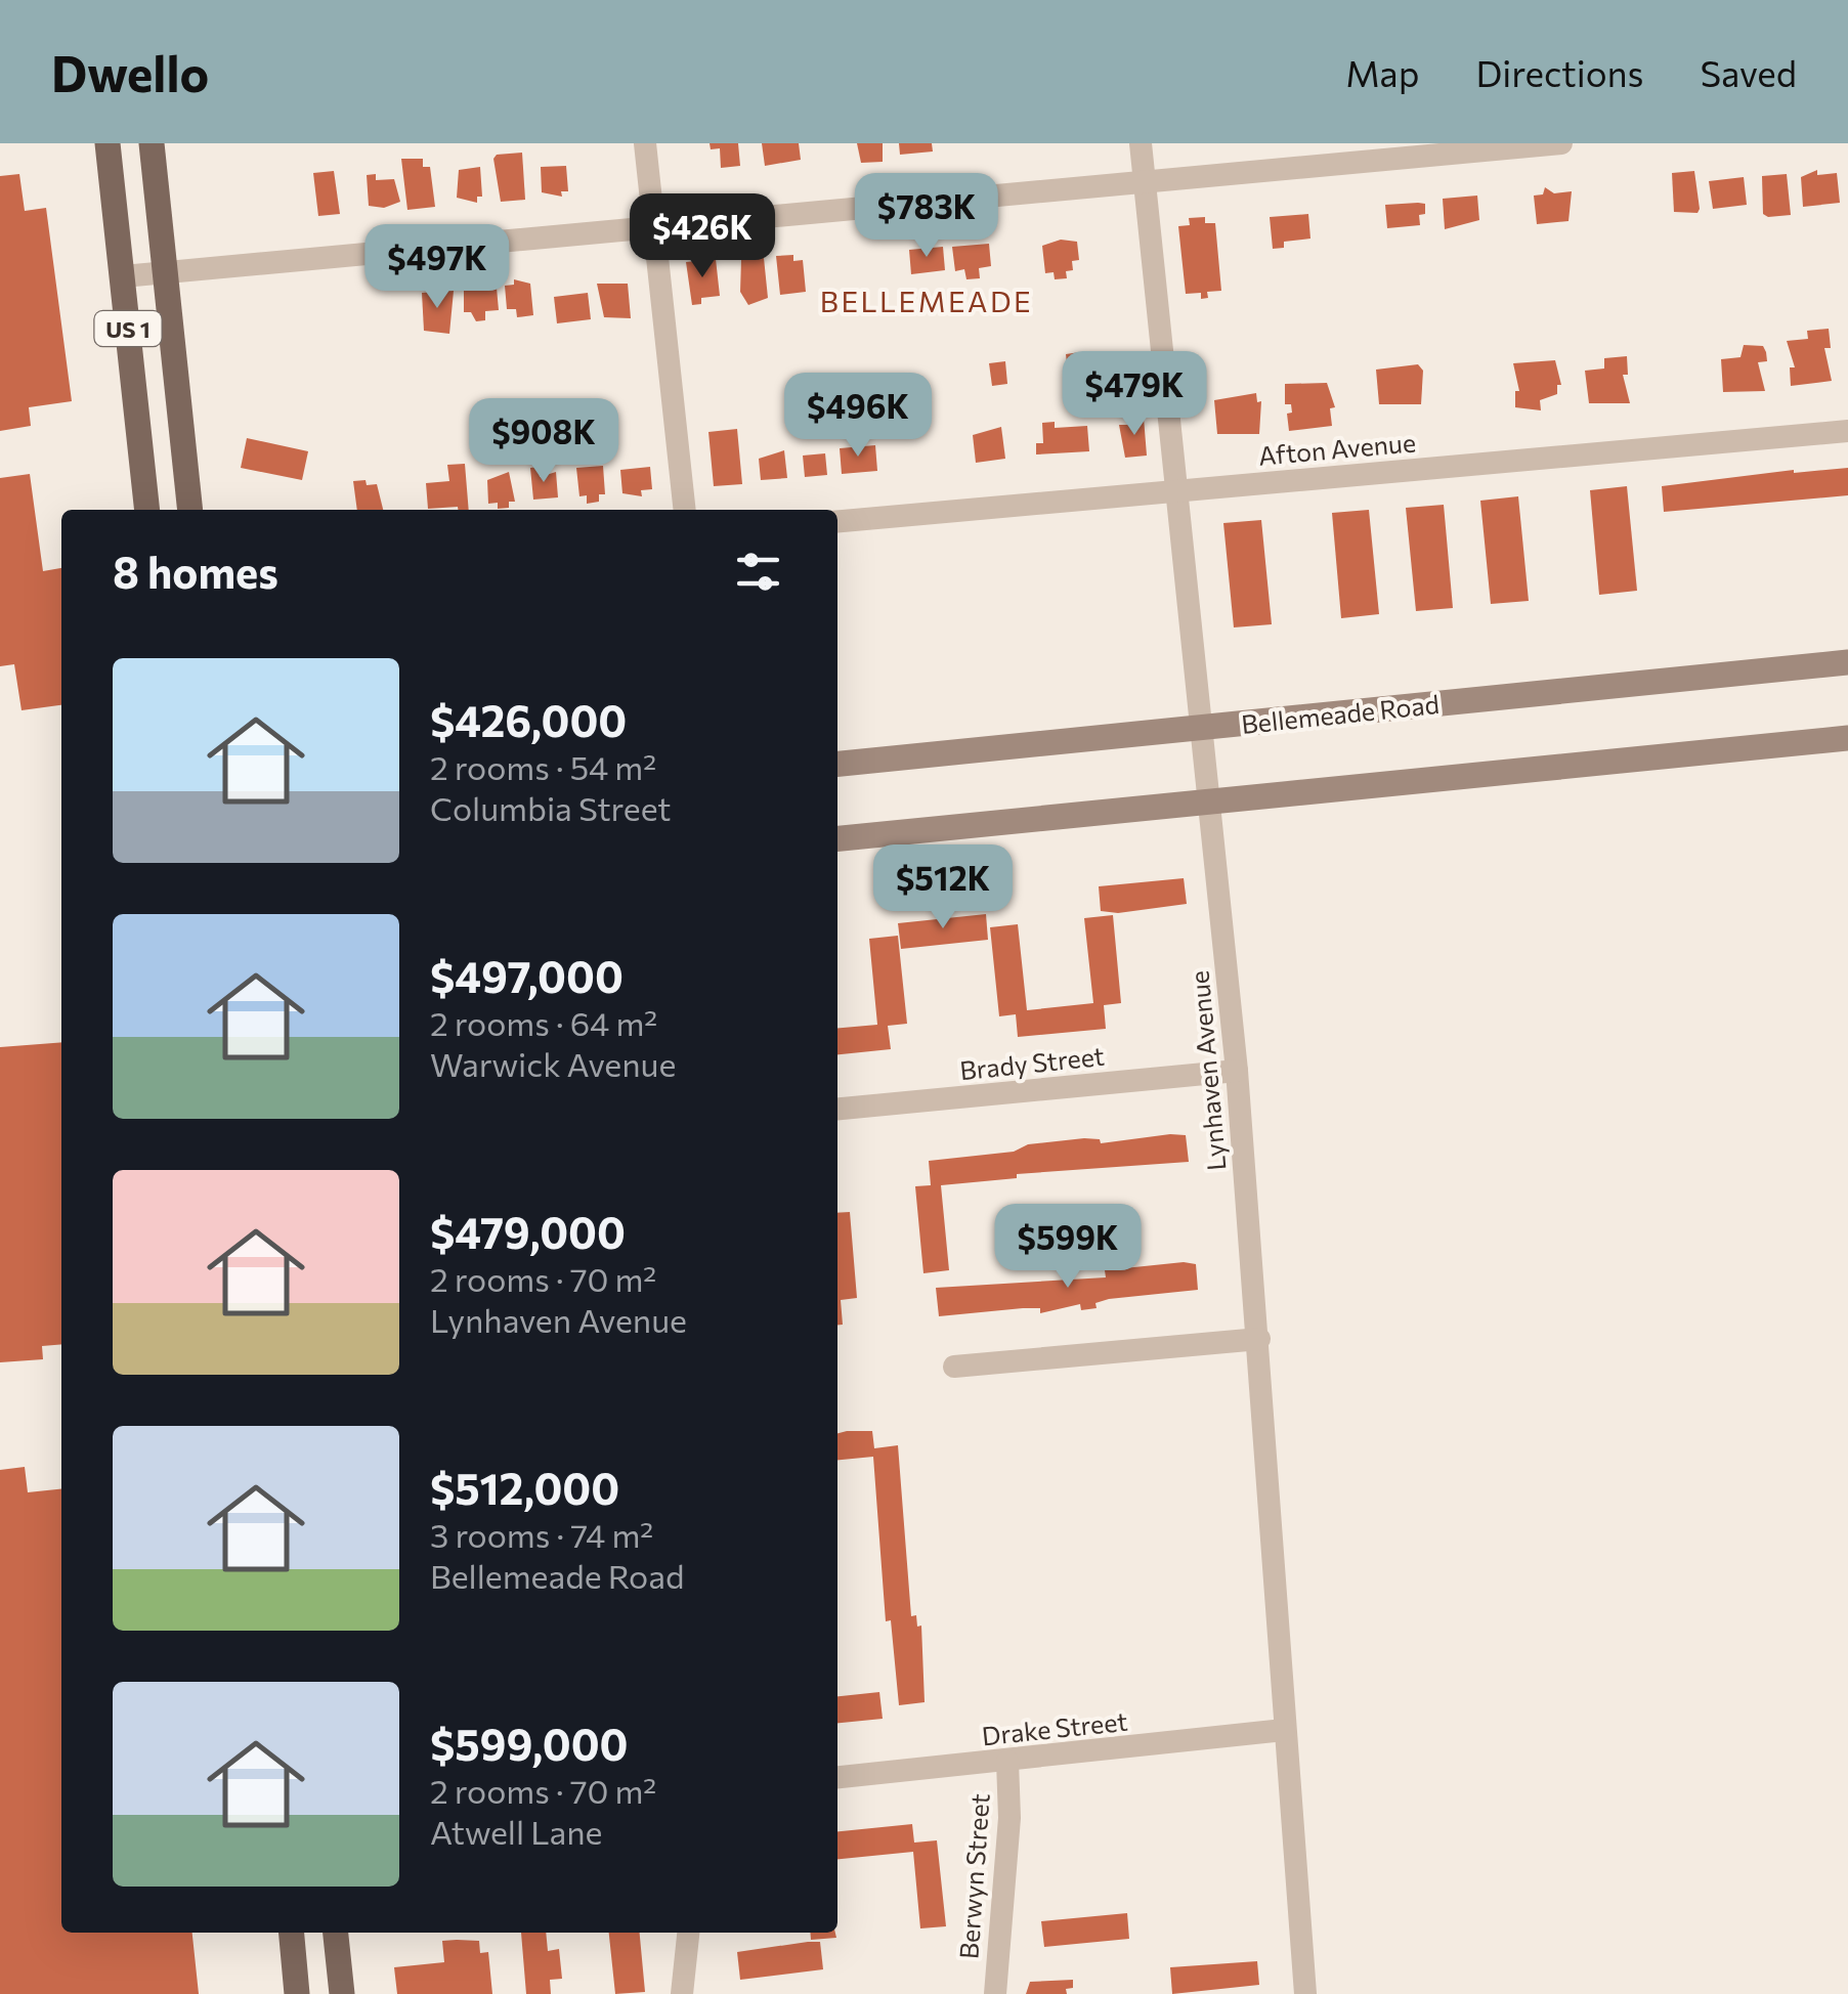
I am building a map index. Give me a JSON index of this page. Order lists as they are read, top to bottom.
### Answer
{
  "streets": {
    "main road": ["US 1", "Bellemeade Road"],
    "street": [
      "Afton Avenue",
      "Brady Street",
      "Lynhaven Avenue",
      "Drake Street",
      "Berwyn Street"
    ]
  },
  "crossings": [
    ["Afton Avenue", "Lynhaven Avenue"],
    ["Bellemeade Road", "Lynhaven Avenue"],
    ["Brady Street", "Lynhaven Avenue"],
    ["Lynhaven Avenue", "Drake Street"],
    ["Drake Street", "Berwyn Street"]
  ],
  "districts": ["BELLEMEADE"],
  "page": {
    "header": "Dwello",
    "nav": ["Map", "Directions", "Saved"],
    "price": [
      "$783K",
      "$426K",
      "$497K",
      "$479K",
      "$496K",
      "$908K",
      "$512K",
      "$599K"
    ],
    "heading": "8 homes",
    "list": [
      {
        "name": "$426,000",
        "note": "2 rooms · 54 m² · Columbia Street"
      },
      {
        "name": "$497,000",
        "note": "2 rooms · 64 m² · Warwick Avenue"
      },
      {
        "name": "$479,000",
        "note": "2 rooms · 70 m² · Lynhaven Avenue"
      },
      {
        "name": "$512,000",
        "note": "3 rooms · 74 m² · Bellemeade Road"
      },
      {
        "name": "$599,000",
        "note": "2 rooms · 70 m² · Atwell Lane"
      }
    ]
  }
}
